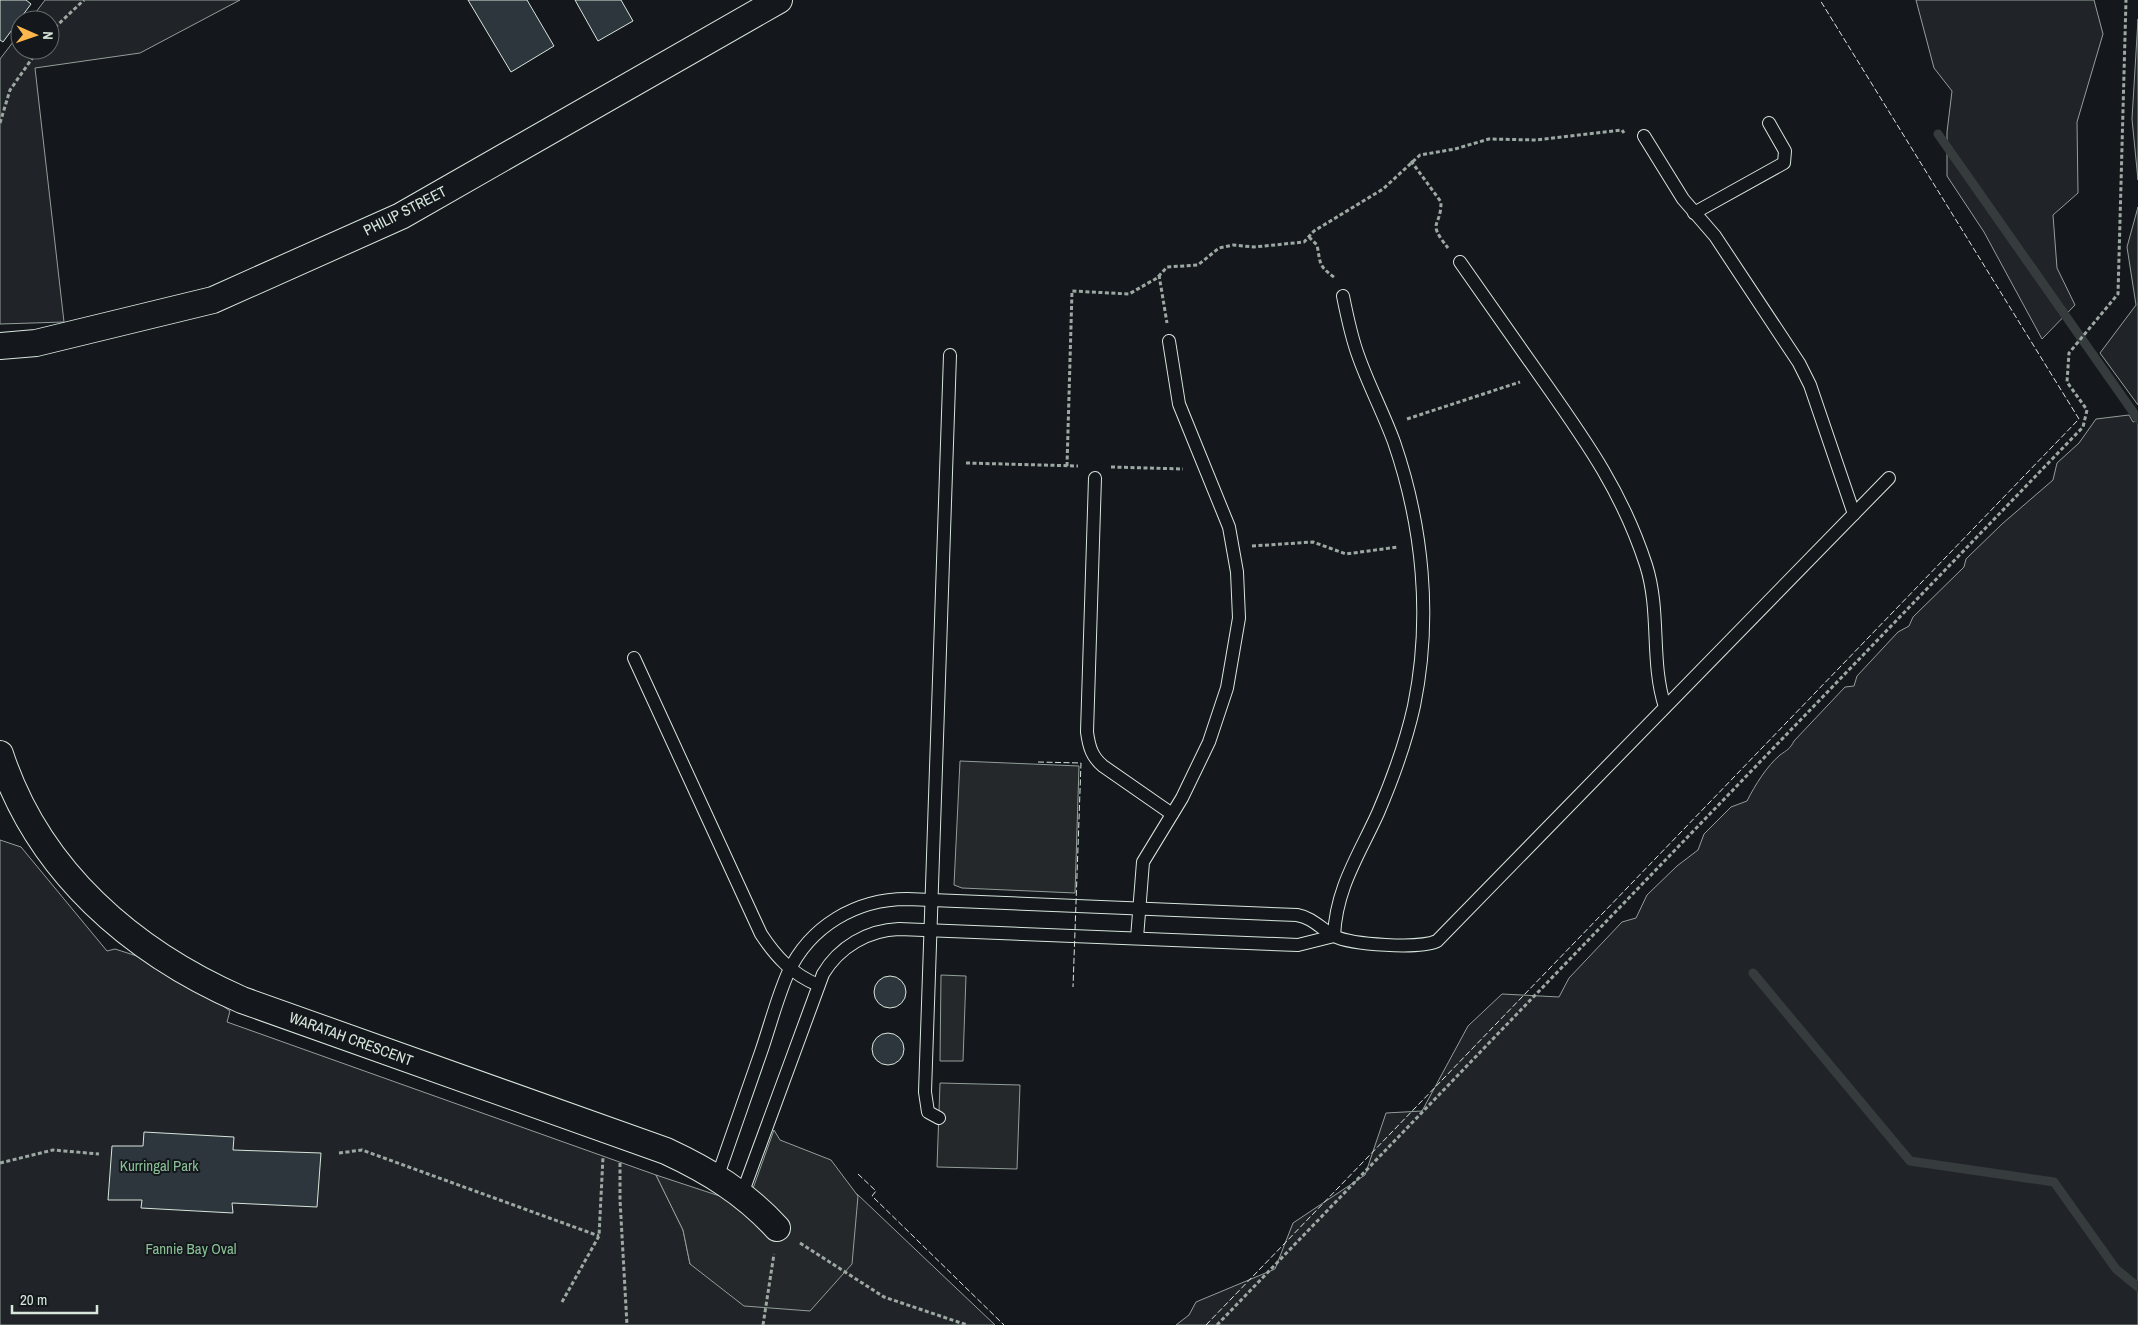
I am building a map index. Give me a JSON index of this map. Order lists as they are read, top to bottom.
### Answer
{
  "streets": {
    "street": ["PHILIP STREET", "WARATAH CRESCENT"]
  },
  "parks": ["Kurringal Park", "Fannie Bay Oval"],
  "scale_bar": "20 m",
  "north": "right"
}
